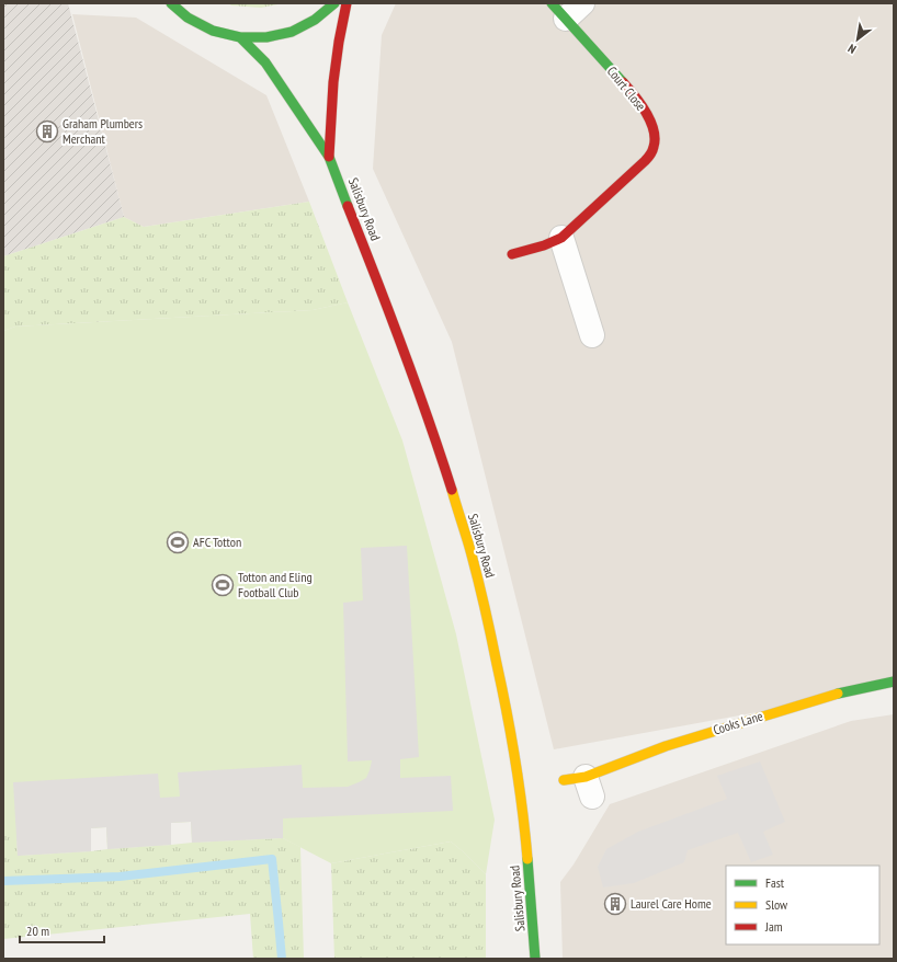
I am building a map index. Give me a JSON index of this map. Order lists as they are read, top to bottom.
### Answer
{
  "streets": {
    "main road": ["Court Close", "Salisbury Road", "Cooks Lane"]
  },
  "places": {
    "building": ["Graham Plumbers Merchant", "Laurel Care Home"],
    "sports": ["AFC Totton", "Totton and Eling Football Club"]
  },
  "legend": ["Fast", "Slow", "Jam"],
  "scale_bar": "20 m",
  "north": "bottom left"
}
